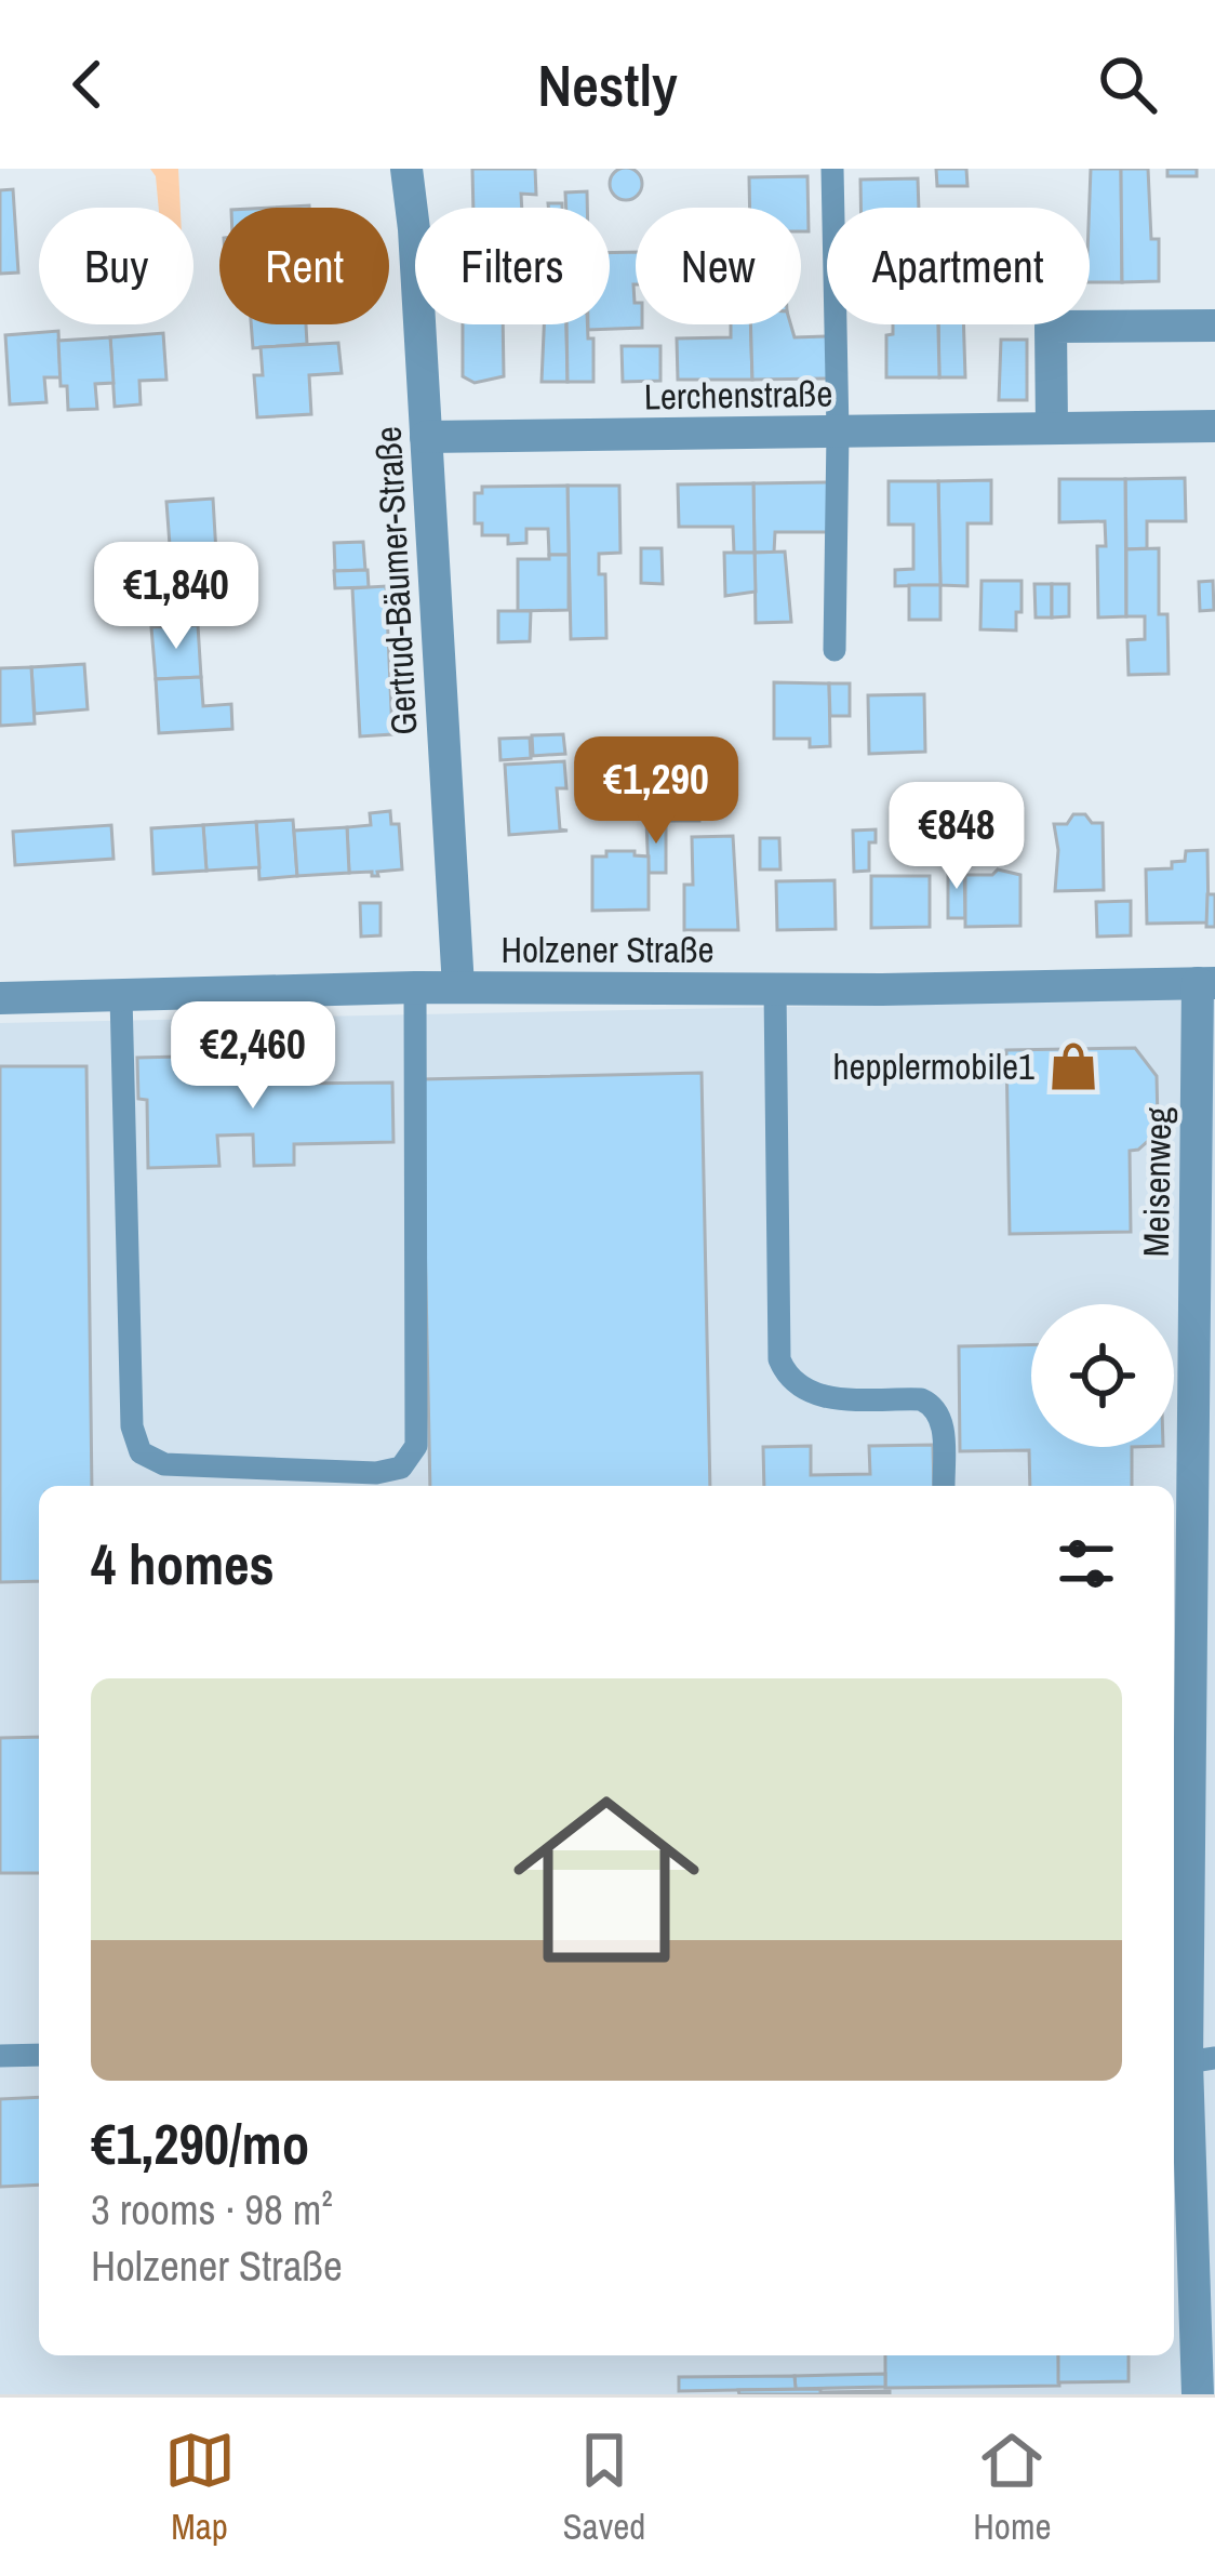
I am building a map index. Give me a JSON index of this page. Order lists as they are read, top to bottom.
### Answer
{
  "streets": {
    "street": [
      "Lerchenstraße",
      "Gertrud-Bäumer-Straße",
      "Holzener Straße",
      "Meisenweg"
    ]
  },
  "crossings": [
    ["Lerchenstraße", "Gertrud-Bäumer-Straße"],
    ["Gertrud-Bäumer-Straße", "Holzener Straße"],
    ["Holzener Straße", "Meisenweg"]
  ],
  "places": {
    "shop": ["hepplermobile1"]
  },
  "page": {
    "header": "Nestly",
    "chip": [
      "Buy",
      "Rent",
      "Filters",
      "New",
      "Apartment"
    ],
    "price": [
      "€1,840",
      "€1,290",
      "€848",
      "€2,460"
    ],
    "heading": "4 homes",
    "list": [
      {
        "name": "€1,290/mo",
        "note": "3 rooms · 98 m² · Holzener Straße"
      }
    ],
    "tabs": ["Map", "Saved", "Home"]
  }
}
